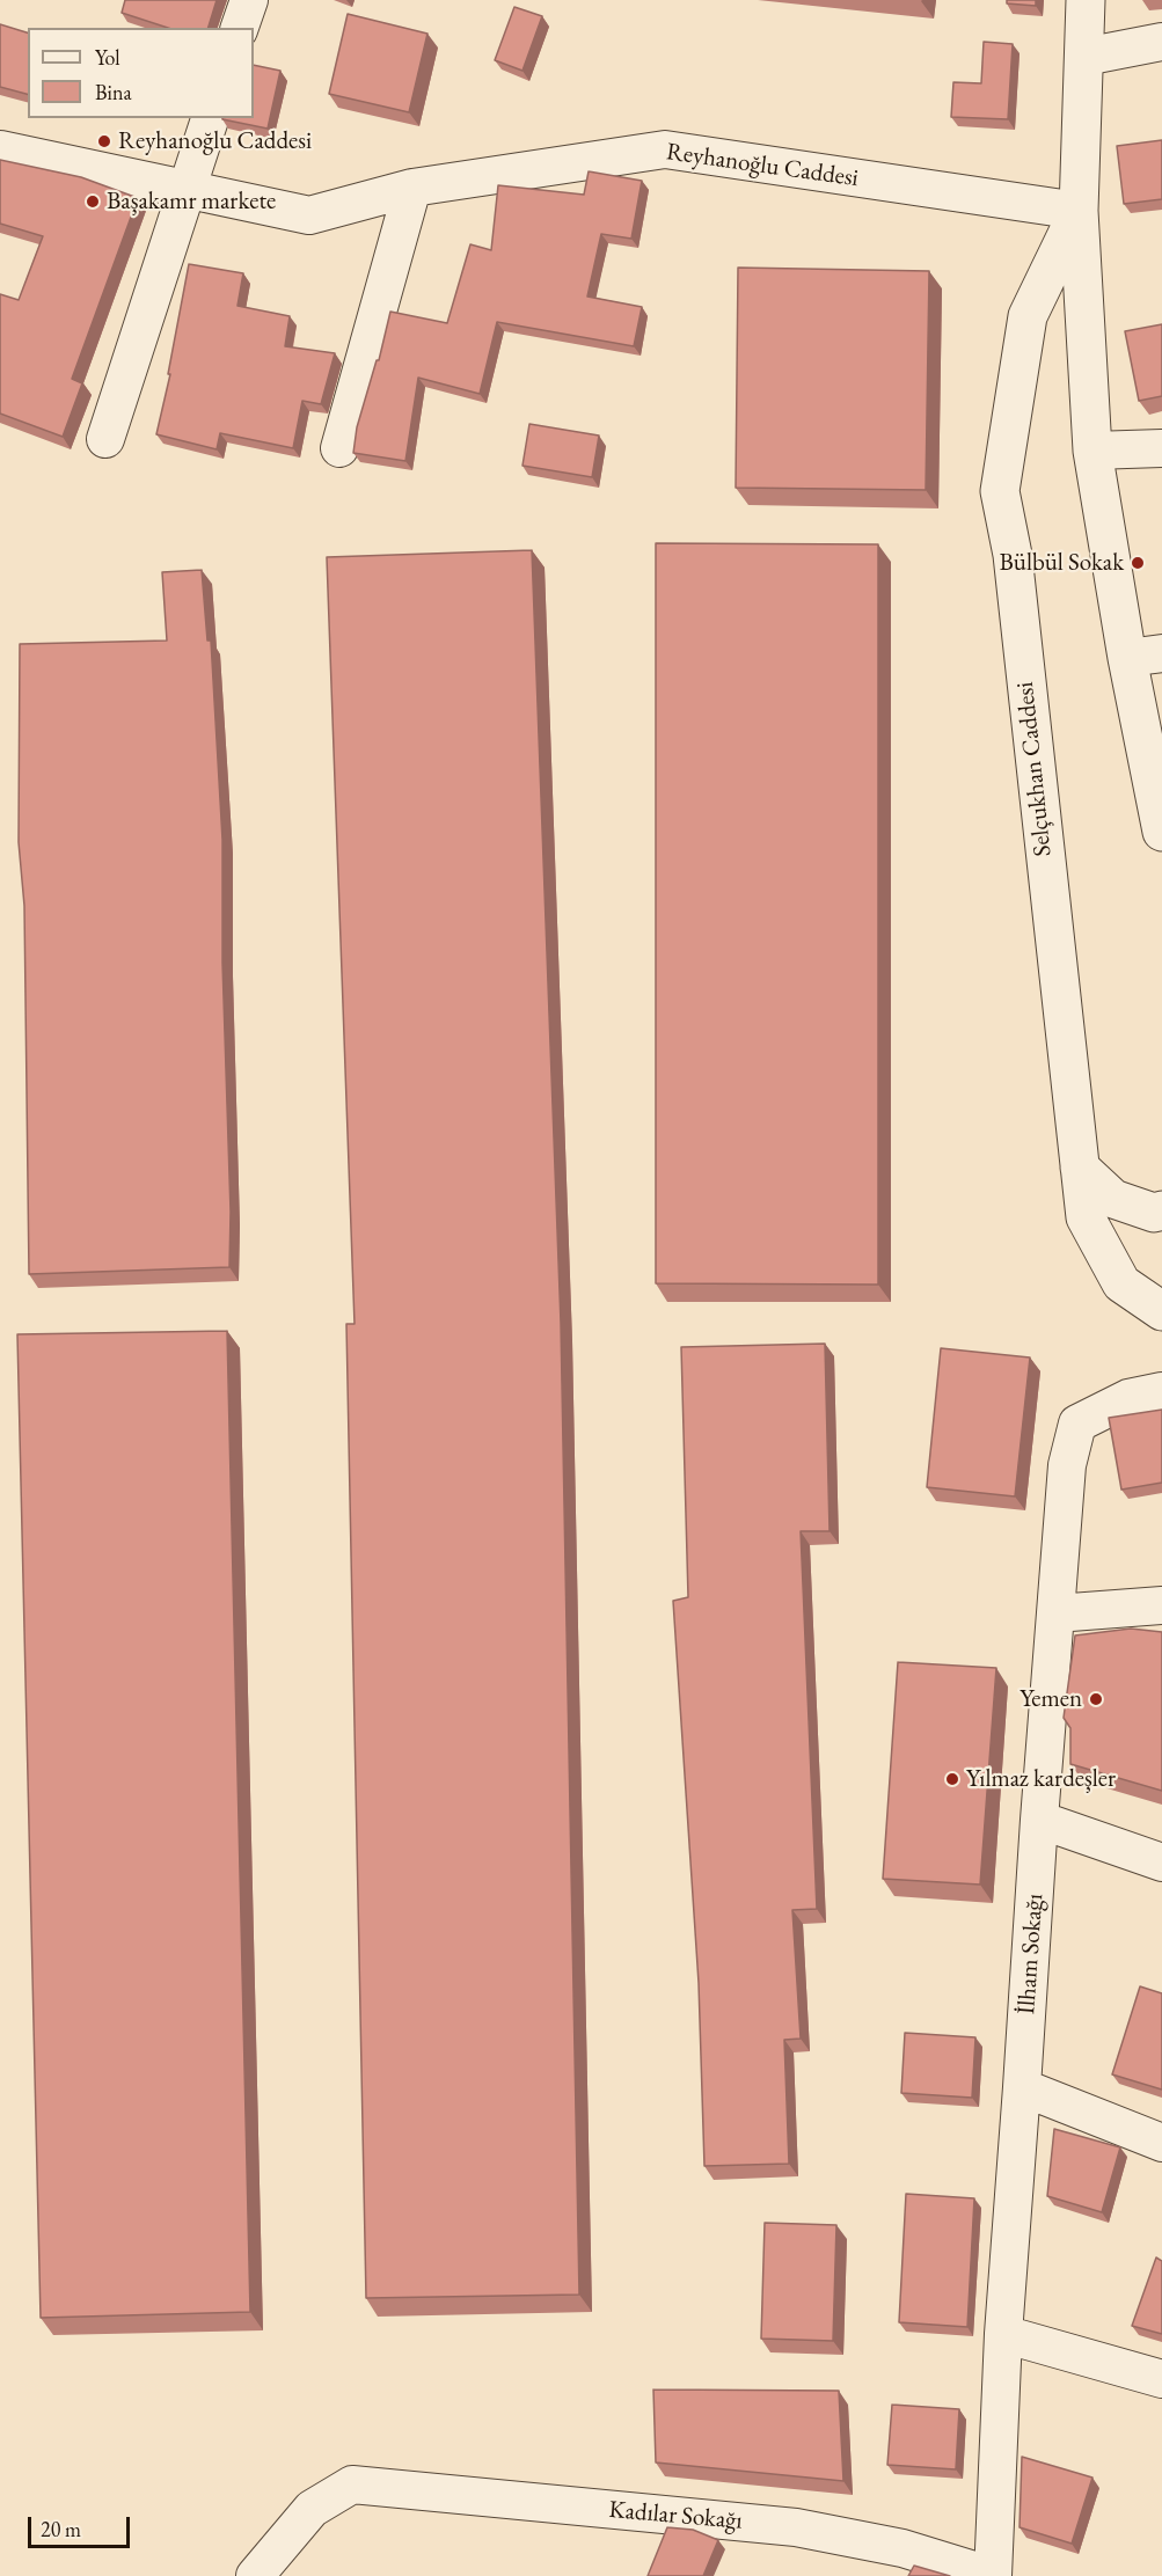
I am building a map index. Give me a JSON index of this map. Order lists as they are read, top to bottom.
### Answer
{
  "streets": {
    "street": [
      "Reyhanoğlu Caddesi",
      "Selçukhan Caddesi",
      "İlham Sokağı",
      "Kadılar Sokağı"
    ]
  },
  "crossings": [
    ["Reyhanoğlu Caddesi", "Selçukhan Caddesi"],
    ["İlham Sokağı", "Kadılar Sokağı"]
  ],
  "places": [
    "Reyhanoğlu Caddesi",
    "Başakamr markete",
    "Bülbül Sokak",
    "Yemen",
    "Yılmaz kardeşler"
  ],
  "legend": ["Yol", "Bina"],
  "scale_bar": "20 m"
}
